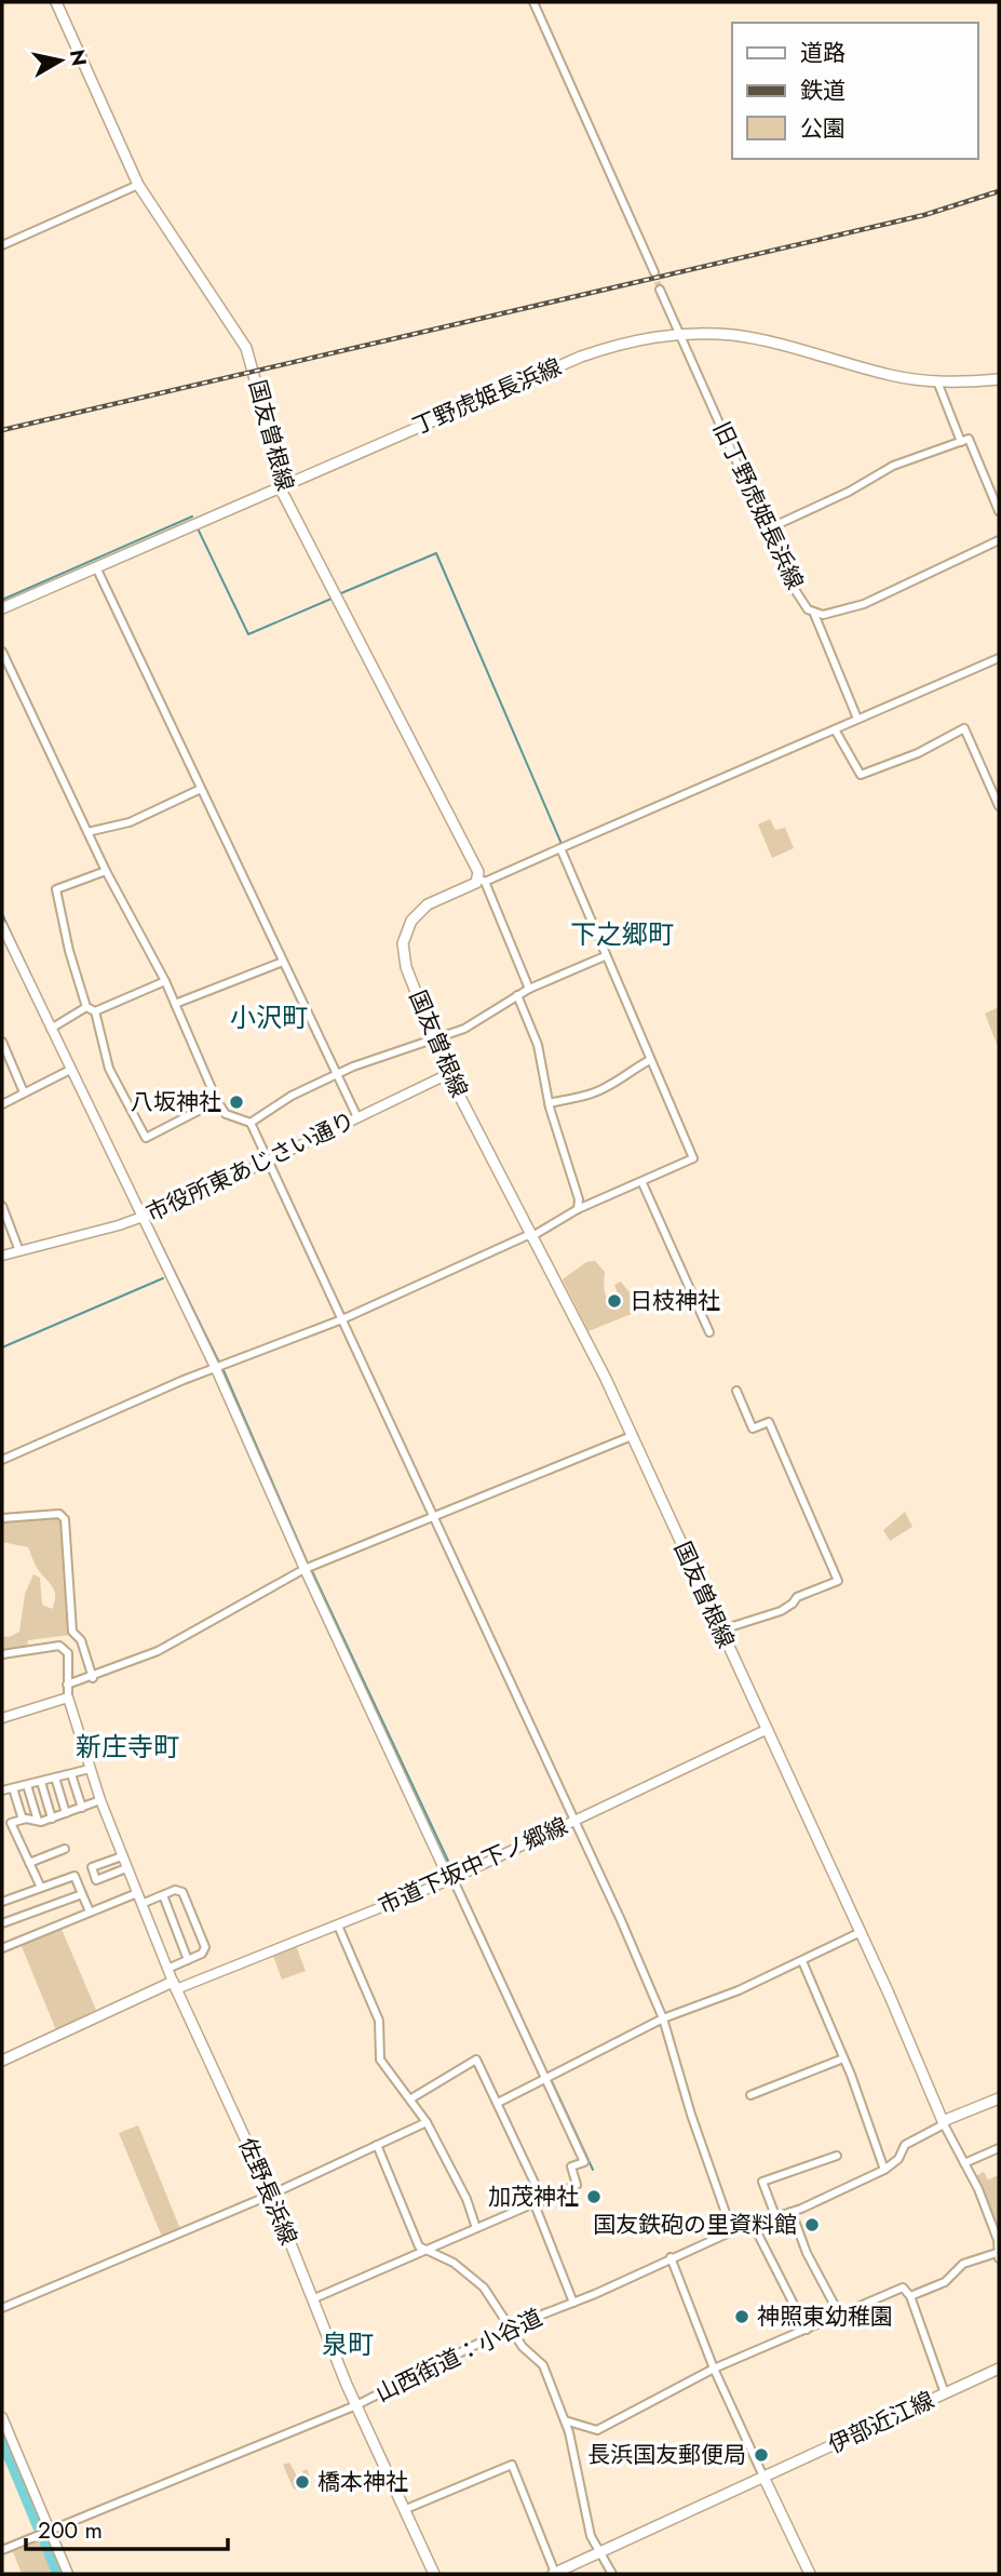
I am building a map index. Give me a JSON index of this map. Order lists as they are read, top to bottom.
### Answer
{
  "streets": {
    "main road": [
      "丁野虎姫長浜線",
      "国友曽根線",
      "佐野長浜線",
      "伊部近江線"
    ],
    "street": [
      "旧丁野虎姫長浜線",
      "市役所東あじさい通り",
      "市道下坂中下ノ郷線",
      "山西街道：小谷道"
    ]
  },
  "crossings": [
    ["丁野虎姫長浜線", "国友曽根線"],
    ["丁野虎姫長浜線", "旧丁野虎姫長浜線"],
    ["国友曽根線", "市役所東あじさい通り"],
    ["国友曽根線", "市道下坂中下ノ郷線"],
    ["国友曽根線", "山西街道：小谷道"],
    ["市道下坂中下ノ郷線", "佐野長浜線"],
    ["佐野長浜線", "山西街道：小谷道"]
  ],
  "districts": [
    "下之郷町",
    "小沢町",
    "新庄寺町",
    "泉町"
  ],
  "places": [
    "八坂神社",
    "日枝神社",
    "加茂神社",
    "国友鉄砲の里資料館",
    "神照東幼稚園",
    "長浜国友郵便局",
    "橋本神社"
  ],
  "legend": ["道路", "鉄道", "公園"],
  "scale_bar": "200 m",
  "north": "right"
}
